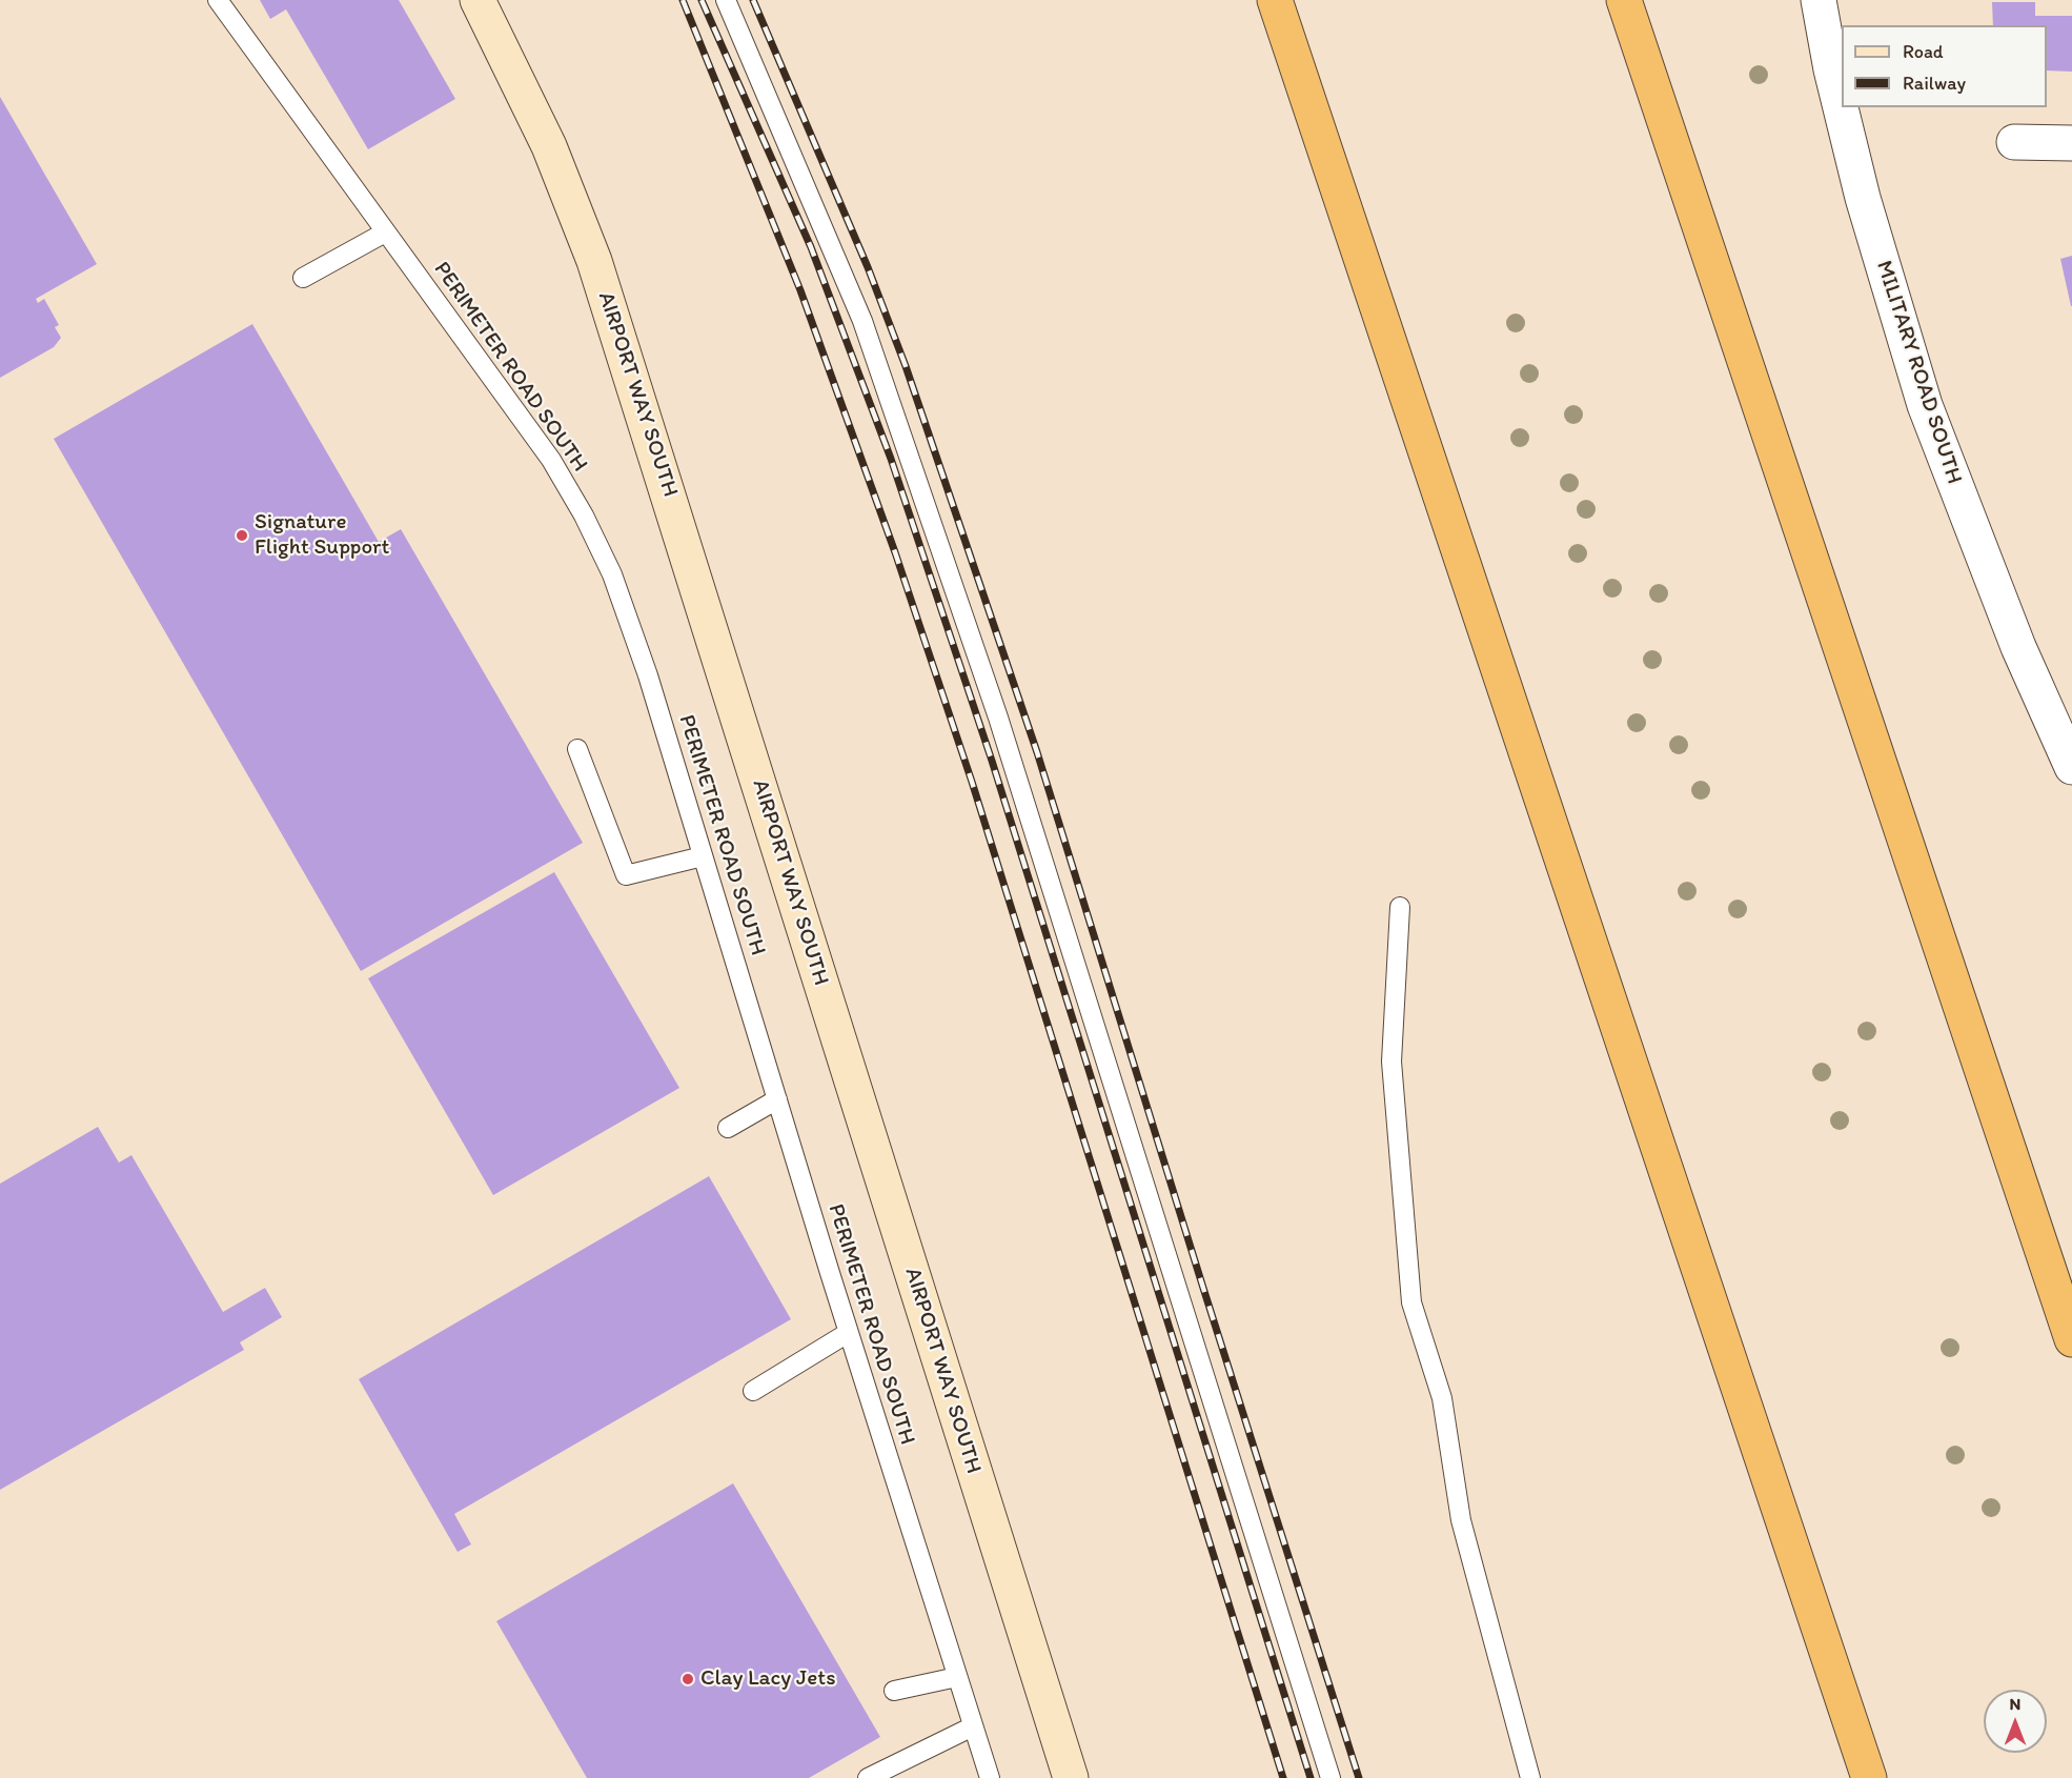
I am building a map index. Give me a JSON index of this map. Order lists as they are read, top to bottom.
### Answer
{
  "streets": {
    "main road": ["AIRPORT WAY SOUTH"],
    "street": ["MILITARY ROAD SOUTH"],
    "lane": ["PERIMETER ROAD SOUTH"]
  },
  "places": ["Signature Flight Support", "Clay Lacy Jets"],
  "legend": ["Road", "Railway"],
  "north": "top"
}
